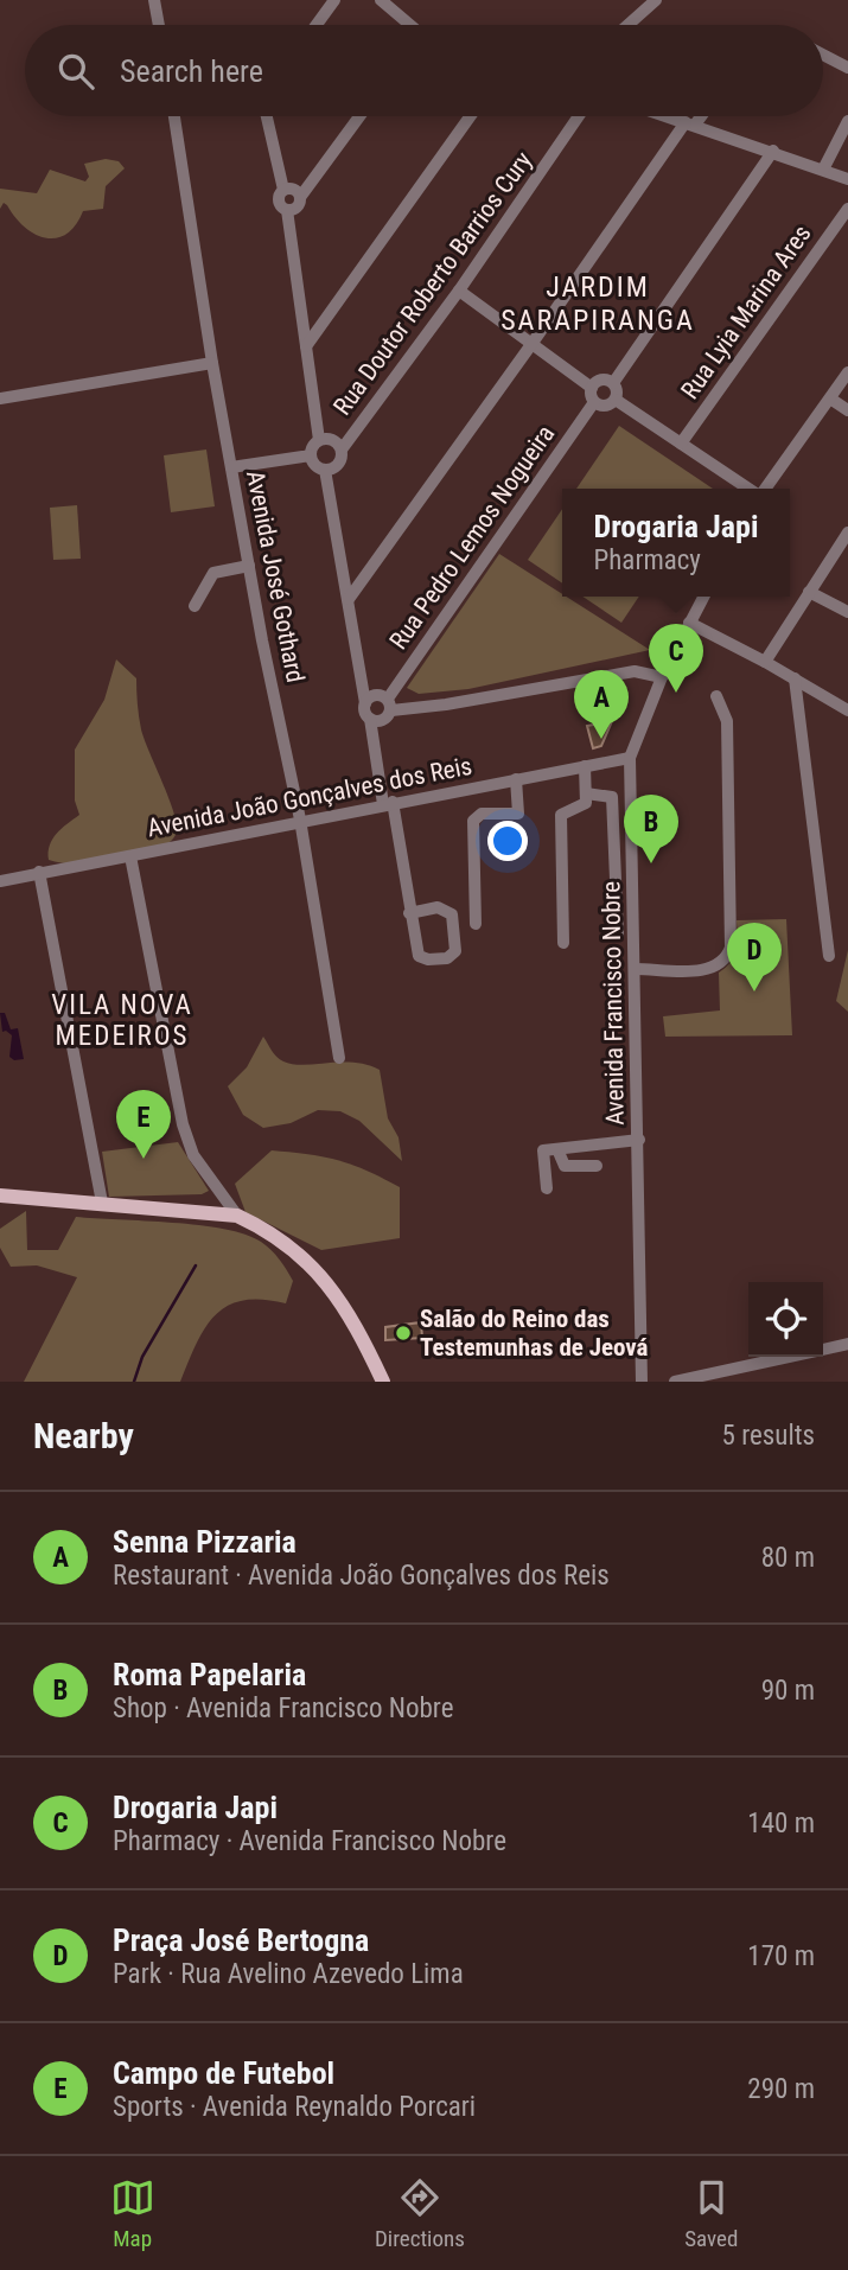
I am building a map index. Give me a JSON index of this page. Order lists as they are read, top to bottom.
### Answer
{
  "streets": {
    "street": [
      "Rua Doutor Roberto Barrios Cury",
      "Rua Lyia Marina Ares",
      "Rua Pedro Lemos Nogueira",
      "Avenida José Gothard",
      "Avenida João Gonçalves dos Reis",
      "Avenida Francisco Nobre"
    ]
  },
  "crossings": [
    ["Avenida José Gothard", "Avenida João Gonçalves dos Reis"],
    ["Avenida João Gonçalves dos Reis", "Avenida Francisco Nobre"]
  ],
  "districts": ["JARDIM SARAPIRANGA", "VILA NOVA MEDEIROS"],
  "places": ["Salão do Reino das Testemunhas de Jeová"],
  "page": {
    "search": "Search here",
    "popup": ["Drogaria Japi", "Pharmacy"],
    "pins": [
      "C",
      "A",
      "B",
      "D",
      "E"
    ],
    "heading": ["Nearby", "5 results"],
    "list": [
      {
        "mark": "A",
        "name": "Senna Pizzaria",
        "note": "Restaurant · Avenida João Gonçalves dos Reis",
        "value": "80 m"
      },
      {
        "mark": "B",
        "name": "Roma Papelaria",
        "note": "Shop · Avenida Francisco Nobre",
        "value": "90 m"
      },
      {
        "mark": "C",
        "name": "Drogaria Japi",
        "note": "Pharmacy · Avenida Francisco Nobre",
        "value": "140 m"
      },
      {
        "mark": "D",
        "name": "Praça José Bertogna",
        "note": "Park · Rua Avelino Azevedo Lima",
        "value": "170 m"
      },
      {
        "mark": "E",
        "name": "Campo de Futebol",
        "note": "Sports · Avenida Reynaldo Porcari",
        "value": "290 m"
      }
    ],
    "nav": ["Map", "Directions", "Saved"]
  }
}
